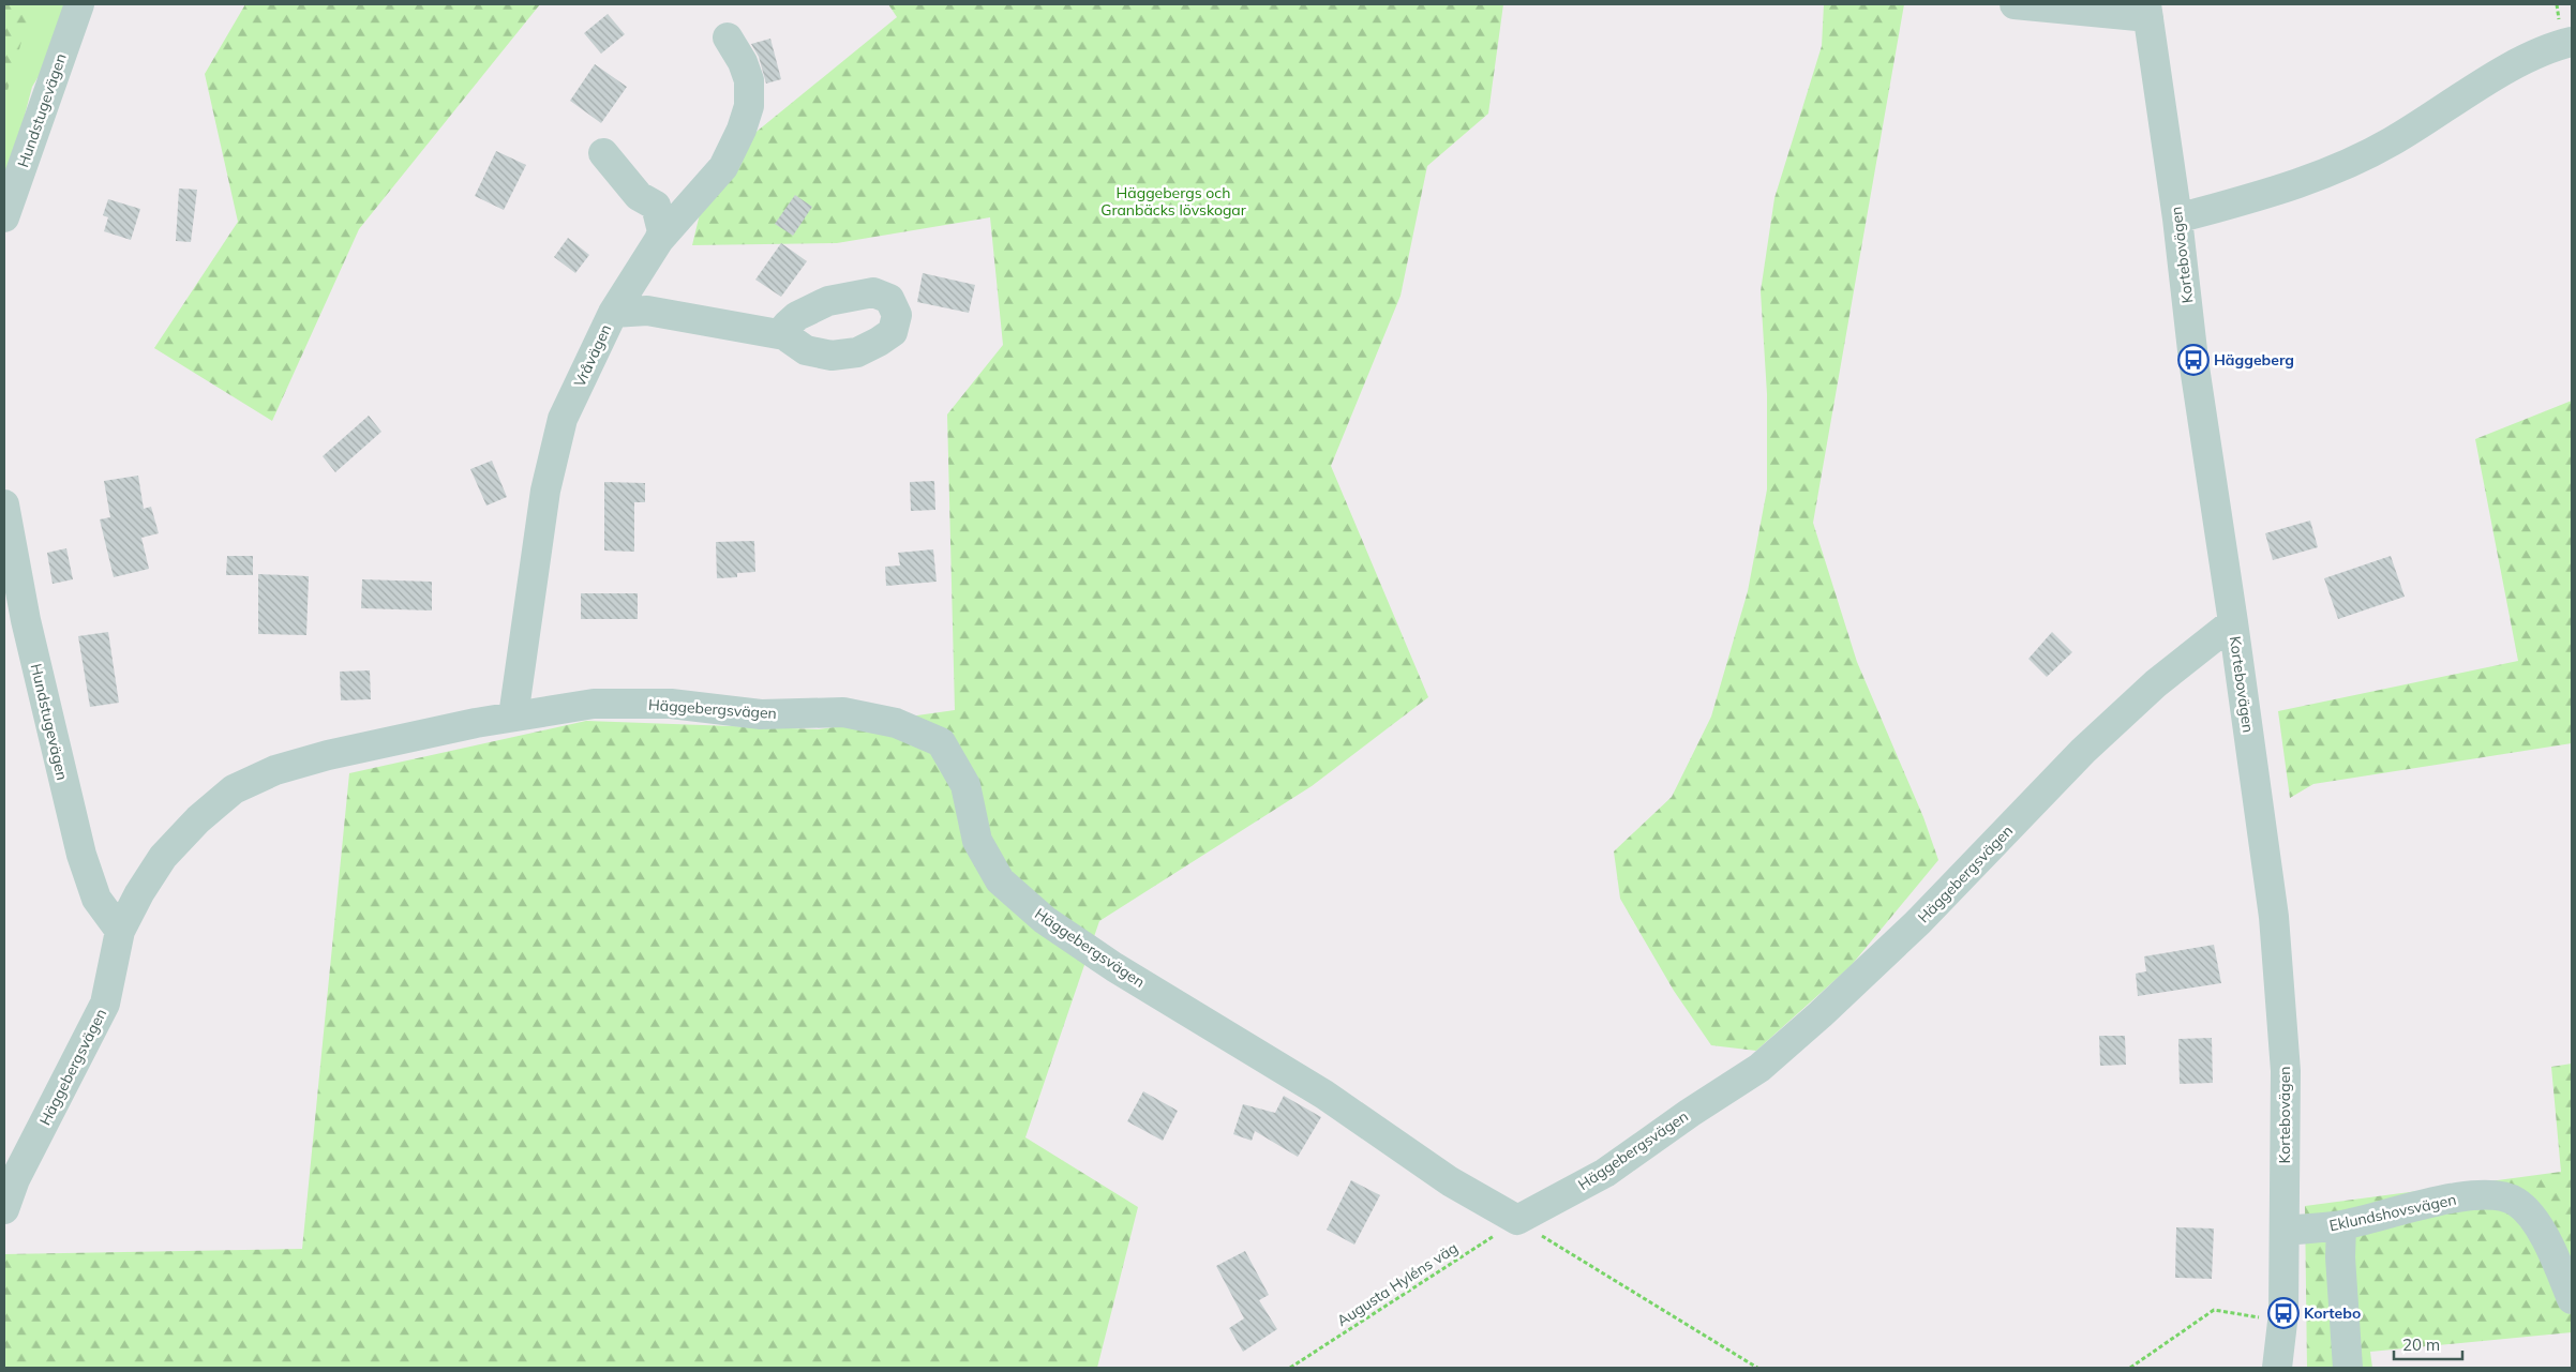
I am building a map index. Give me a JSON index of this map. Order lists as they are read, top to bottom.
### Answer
{
  "streets": {
    "street": [
      "Hundstugevägen",
      "Kortebovägen",
      "Vråvägen",
      "Häggebergsvägen",
      "Eklundshovsvägen"
    ],
    "path": ["Augusta Hyléns väg"]
  },
  "crossings": [
    ["Hundstugevägen", "Häggebergsvägen"],
    ["Kortebovägen", "Häggebergsvägen"],
    ["Kortebovägen", "Eklundshovsvägen"],
    ["Vråvägen", "Häggebergsvägen"],
    ["Häggebergsvägen", "Augusta Hyléns väg"]
  ],
  "parks": ["Häggebergs och Granbäcks lövskogar"],
  "places": {
    "bus stop": ["Häggeberg", "Kortebo"]
  },
  "scale_bar": "20 m"
}
